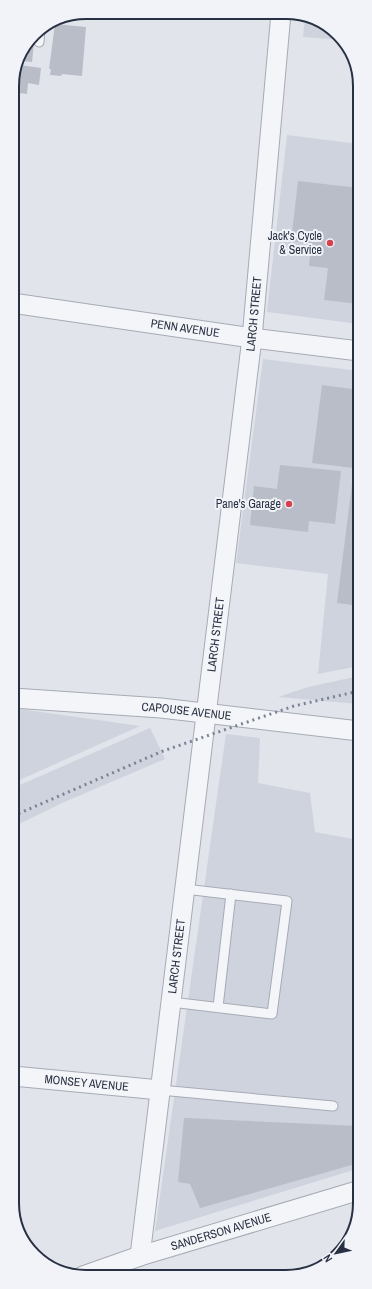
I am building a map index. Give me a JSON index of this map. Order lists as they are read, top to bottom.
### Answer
{
  "streets": {
    "street": [
      "LARCH STREET",
      "PENN AVENUE",
      "CAPOUSE AVENUE",
      "MONSEY AVENUE",
      "SANDERSON AVENUE"
    ]
  },
  "crossings": [
    ["LARCH STREET", "PENN AVENUE"],
    ["LARCH STREET", "CAPOUSE AVENUE"],
    ["LARCH STREET", "MONSEY AVENUE"],
    ["LARCH STREET", "SANDERSON AVENUE"]
  ],
  "places": ["Jack's Cycle & Service", "Pane's Garage"],
  "north": "bottom left"
}
